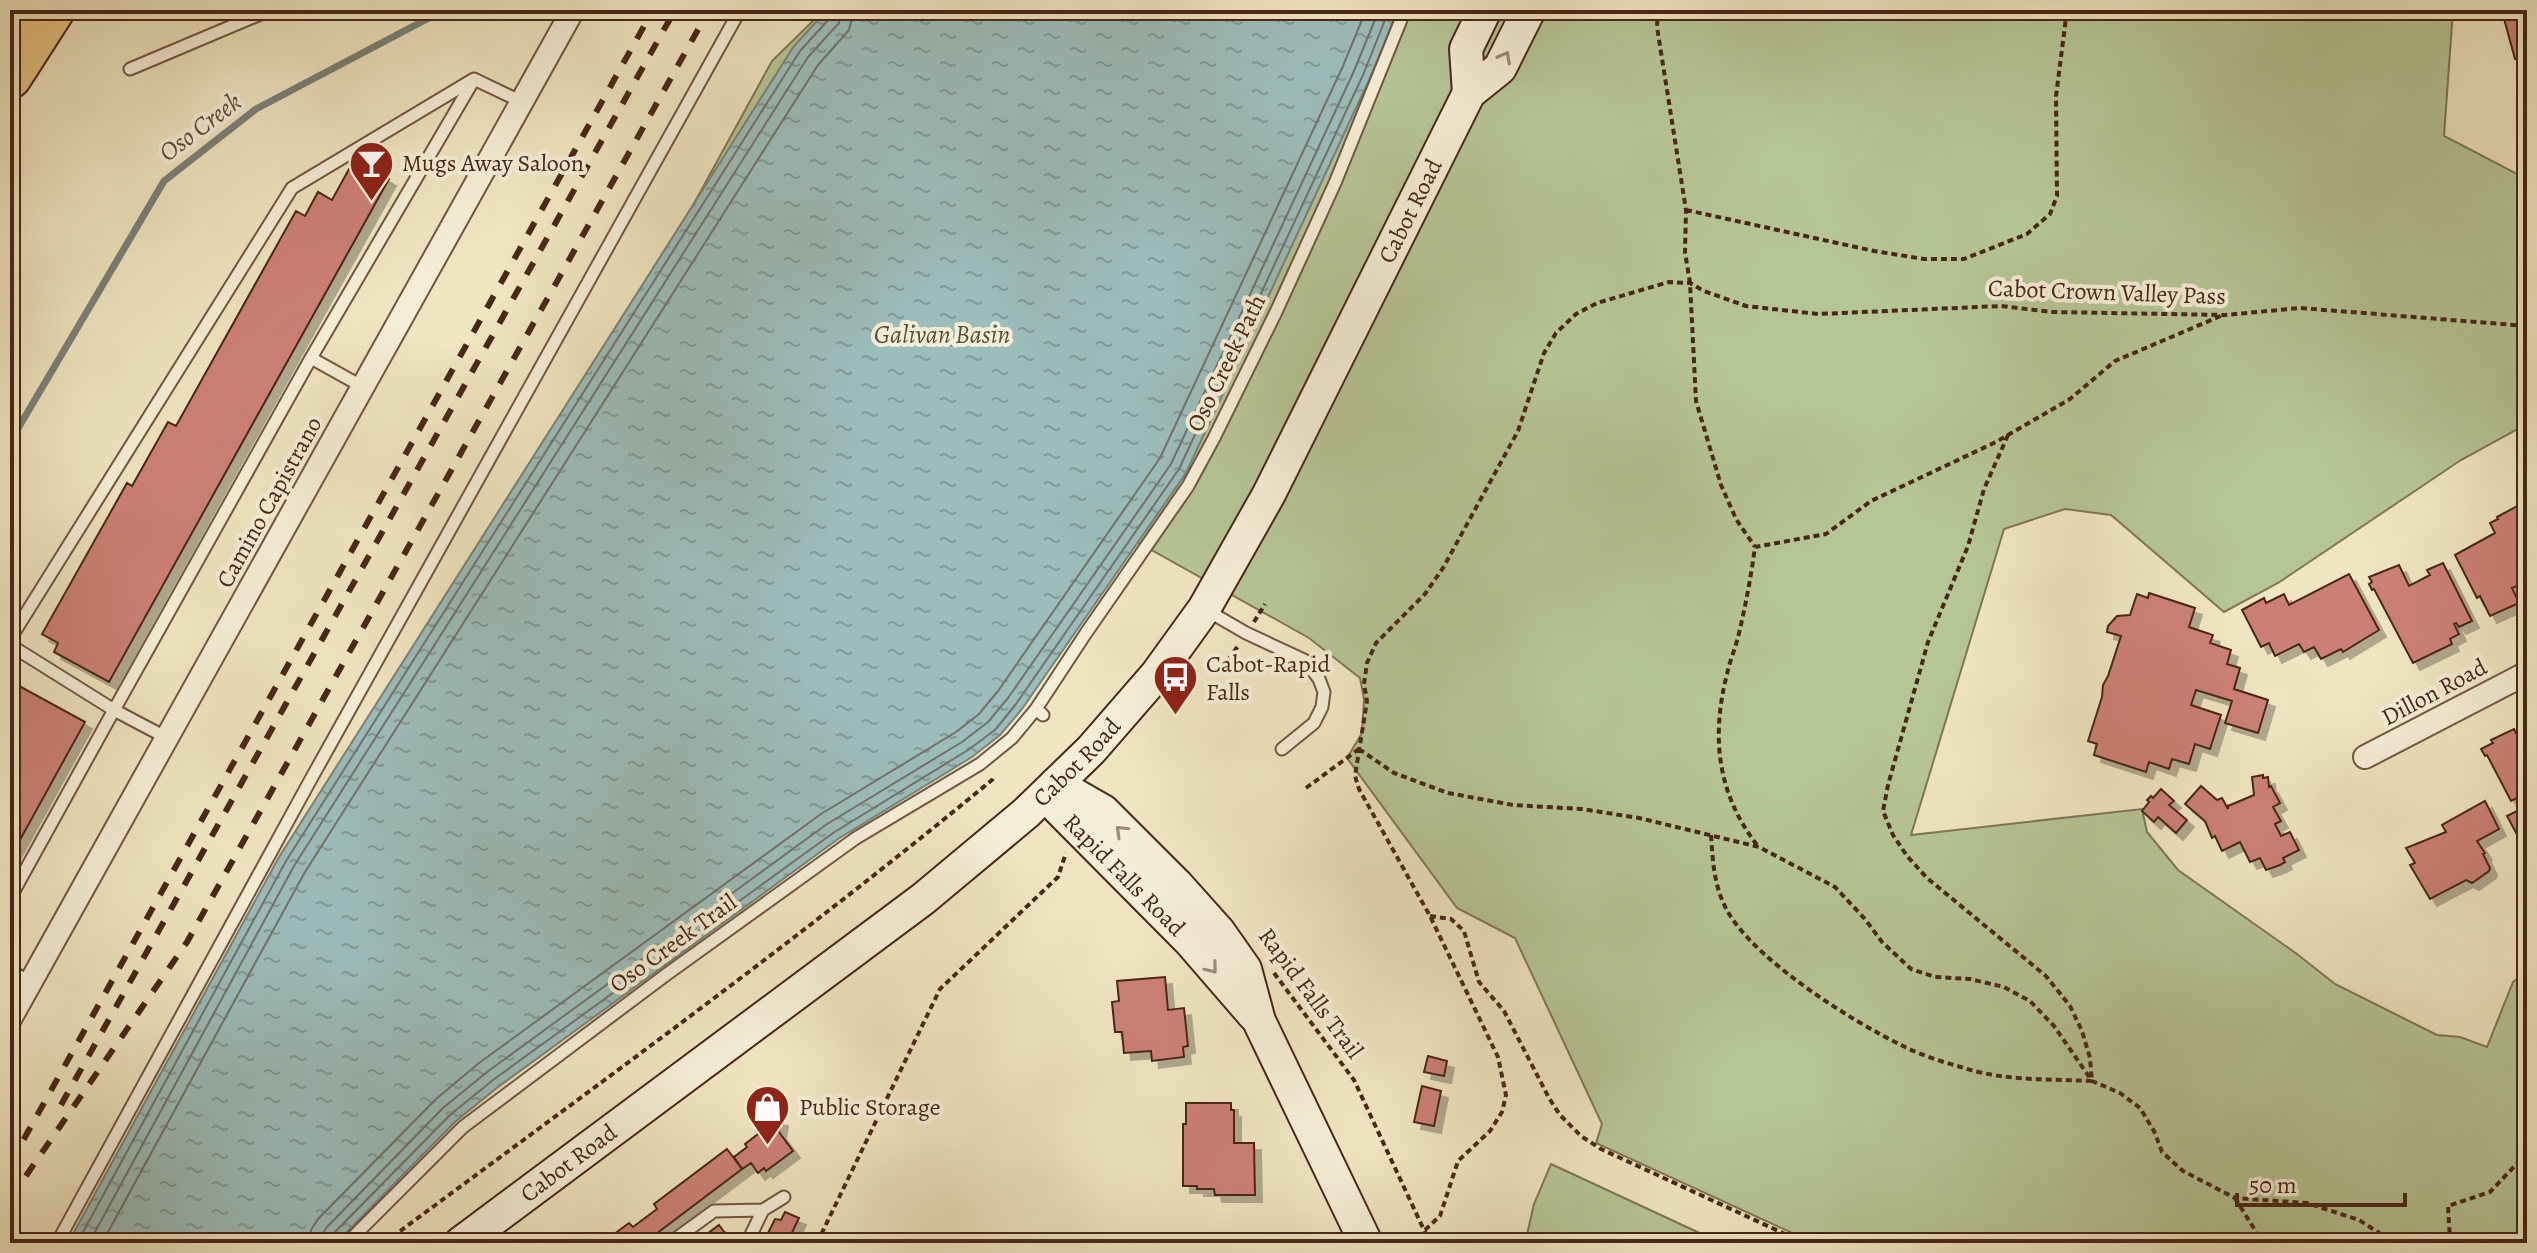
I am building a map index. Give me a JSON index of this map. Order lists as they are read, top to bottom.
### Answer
{
  "streets": {
    "main road": ["Cabot Road", "Rapid Falls Road"],
    "street": ["Camino Capistrano", "Dillon Road"],
    "lane": ["Oso Creek Path", "Oso Creek Trail"],
    "path": ["Cabot Crown Valley Pass", "Rapid Falls Trail"]
  },
  "crossings": [
    ["Cabot Road", "Rapid Falls Road"],
    ["Oso Creek Path", "Oso Creek Trail"]
  ],
  "water": ["Oso Creek", "Galivan Basin"],
  "places": {
    "bar": ["Mugs Away Saloon"],
    "bus stop": ["Cabot-Rapid Falls"],
    "shop": ["Public Storage"]
  },
  "scale_bar": "50 m"
}
